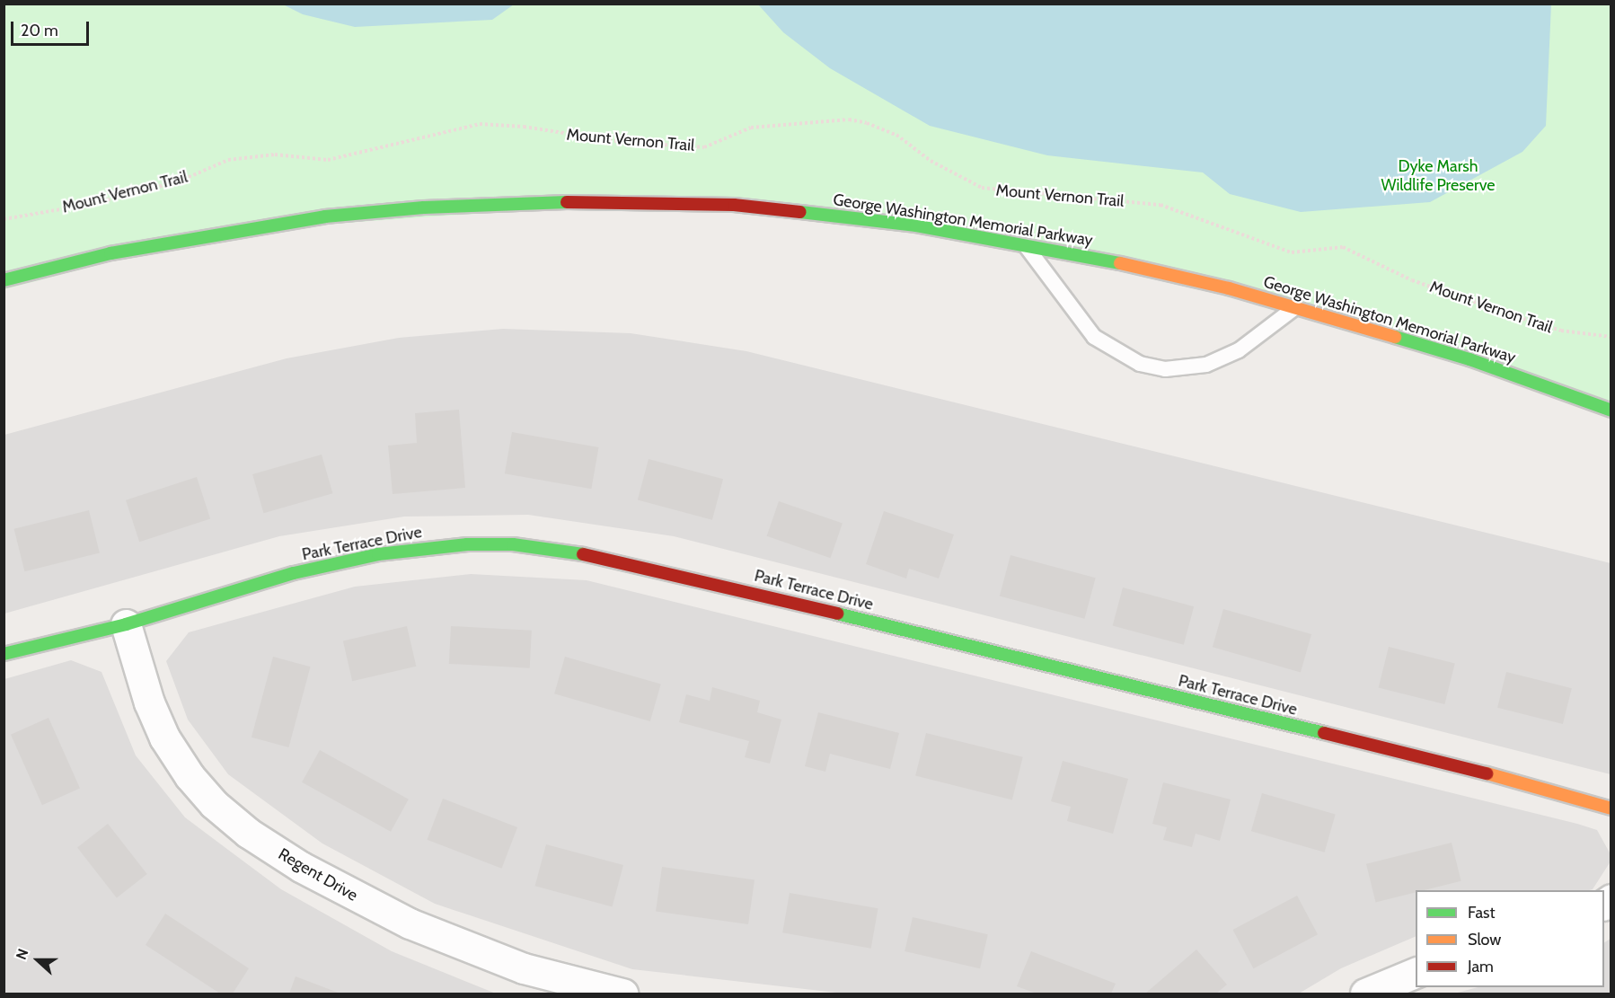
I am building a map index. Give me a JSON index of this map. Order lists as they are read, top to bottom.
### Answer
{
  "streets": {
    "street": ["George Washington Memorial Parkway", "Park Terrace Drive", "Regent Drive"],
    "path": ["Mount Vernon Trail"]
  },
  "crossings": [
    ["Park Terrace Drive", "Regent Drive"]
  ],
  "parks": ["Dyke Marsh Wildlife Preserve"],
  "legend": ["Fast", "Slow", "Jam"],
  "scale_bar": "20 m",
  "north": "left"
}
